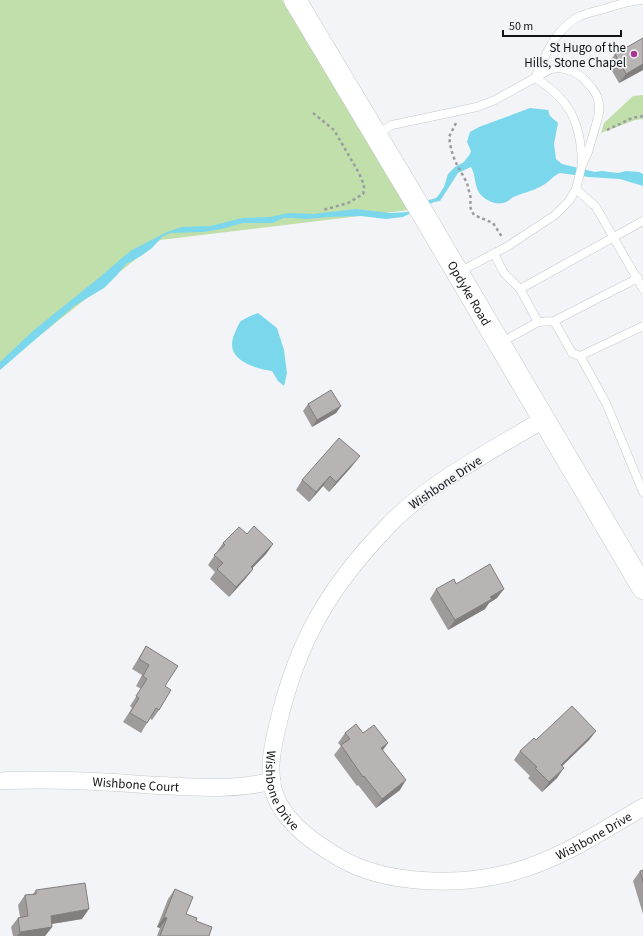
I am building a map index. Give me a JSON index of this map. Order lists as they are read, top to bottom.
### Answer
{
  "streets": {
    "main road": ["Opdyke Road"],
    "street": ["Wishbone Drive", "Wishbone Court"]
  },
  "crossings": [
    ["Opdyke Road", "Wishbone Drive"],
    ["Wishbone Drive", "Wishbone Court"]
  ],
  "places": ["St Hugo of the Hills, Stone Chapel"],
  "scale_bar": "50 m"
}
